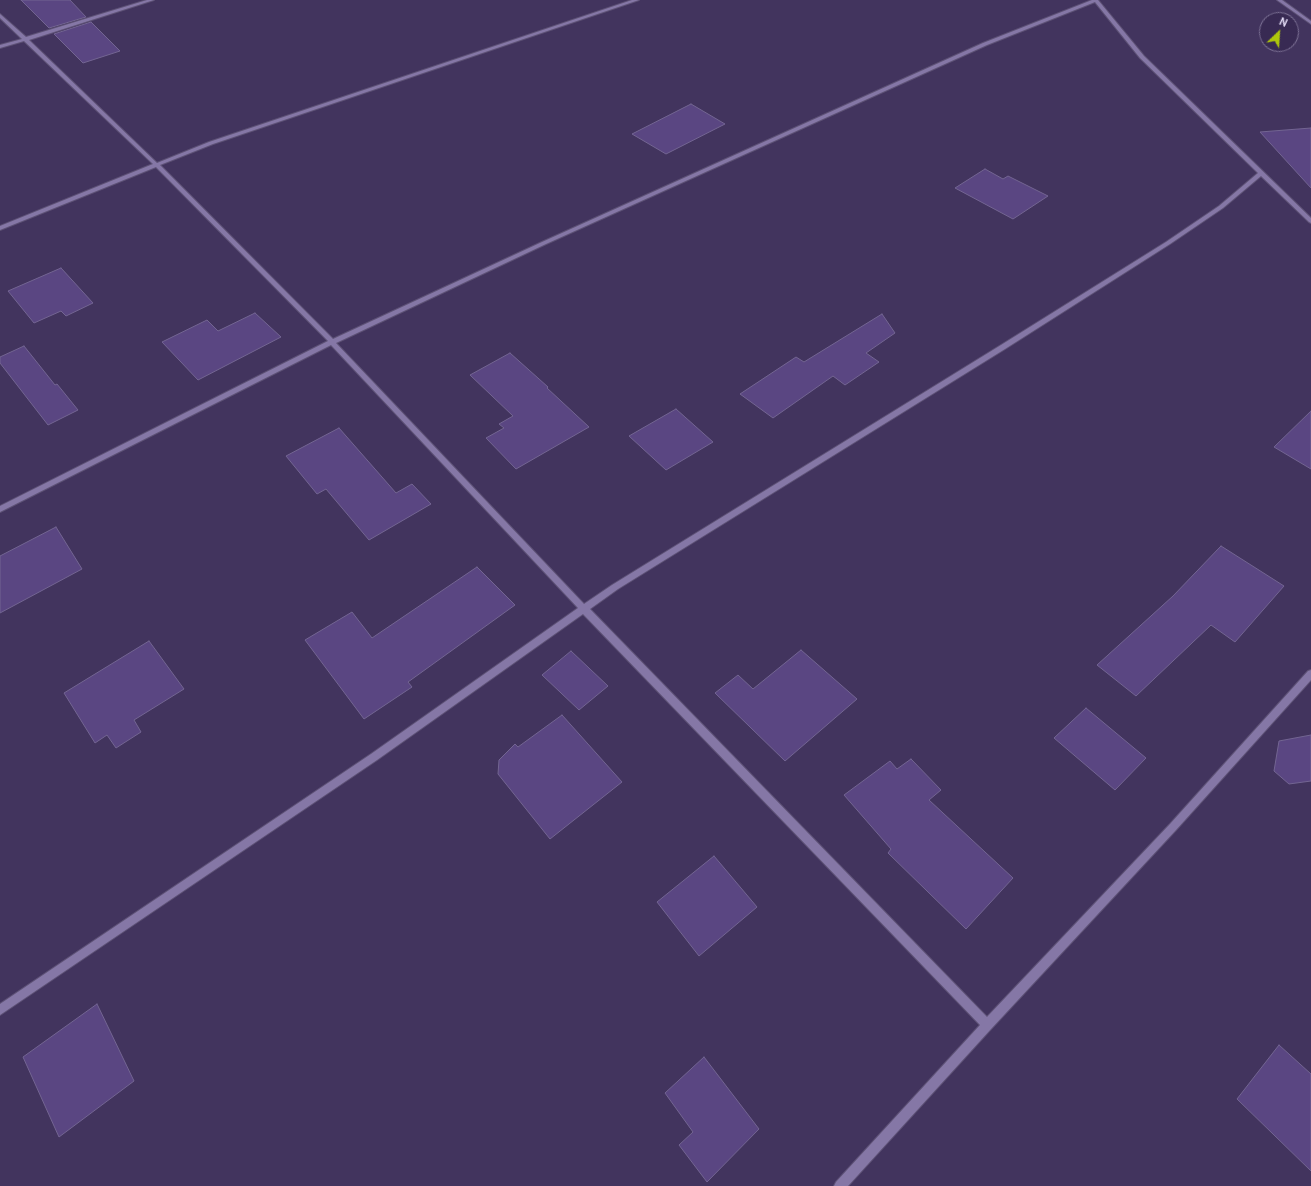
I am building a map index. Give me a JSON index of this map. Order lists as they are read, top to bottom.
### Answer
{
  "north": "top right"
}
